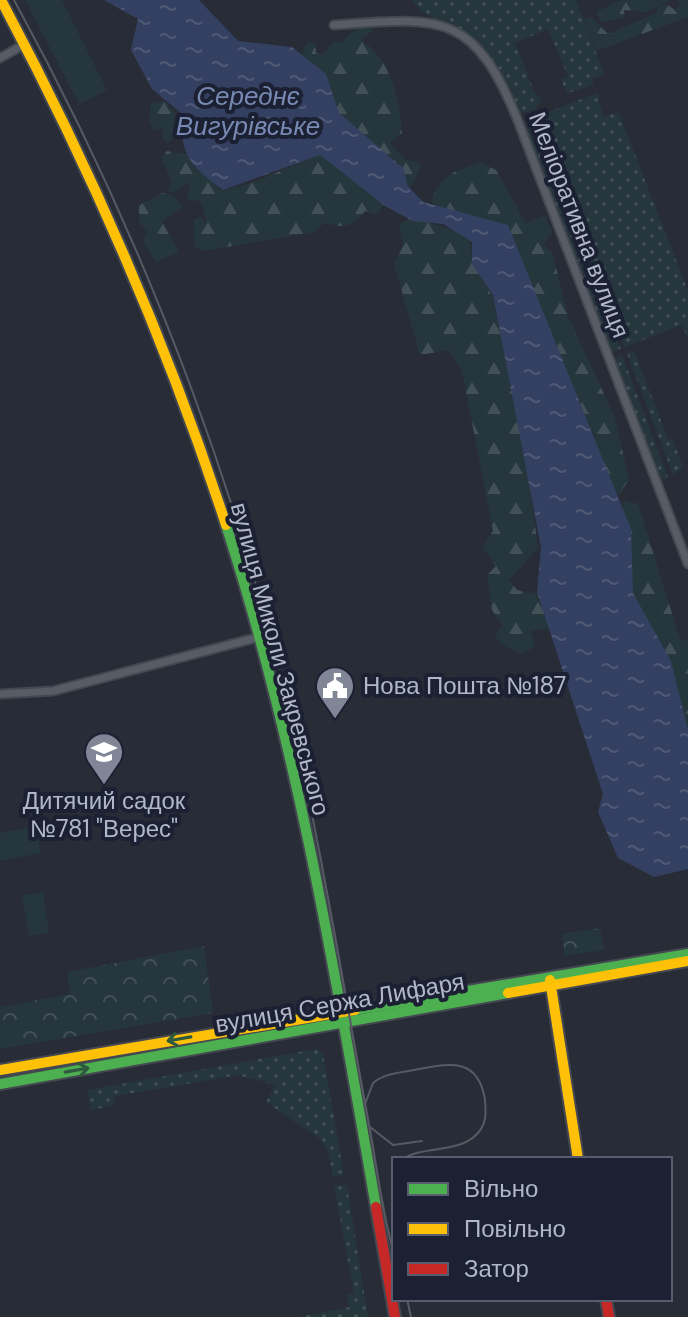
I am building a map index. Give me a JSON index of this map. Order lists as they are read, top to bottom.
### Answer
{
  "streets": {
    "street": ["Меліоративна вулиця", "вулиця Миколи Закревського", "вулиця Сержа Лифаря"]
  },
  "crossings": [
    ["вулиця Миколи Закревського", "вулиця Сержа Лифаря"]
  ],
  "water": ["Середнє Вигурівське"],
  "places": {
    "public building": ["Нова Пошта №187"],
    "school or university": ["Дитячий садок №781 \"Верес\""]
  },
  "legend": ["Вільно", "Повільно", "Затор"]
}
